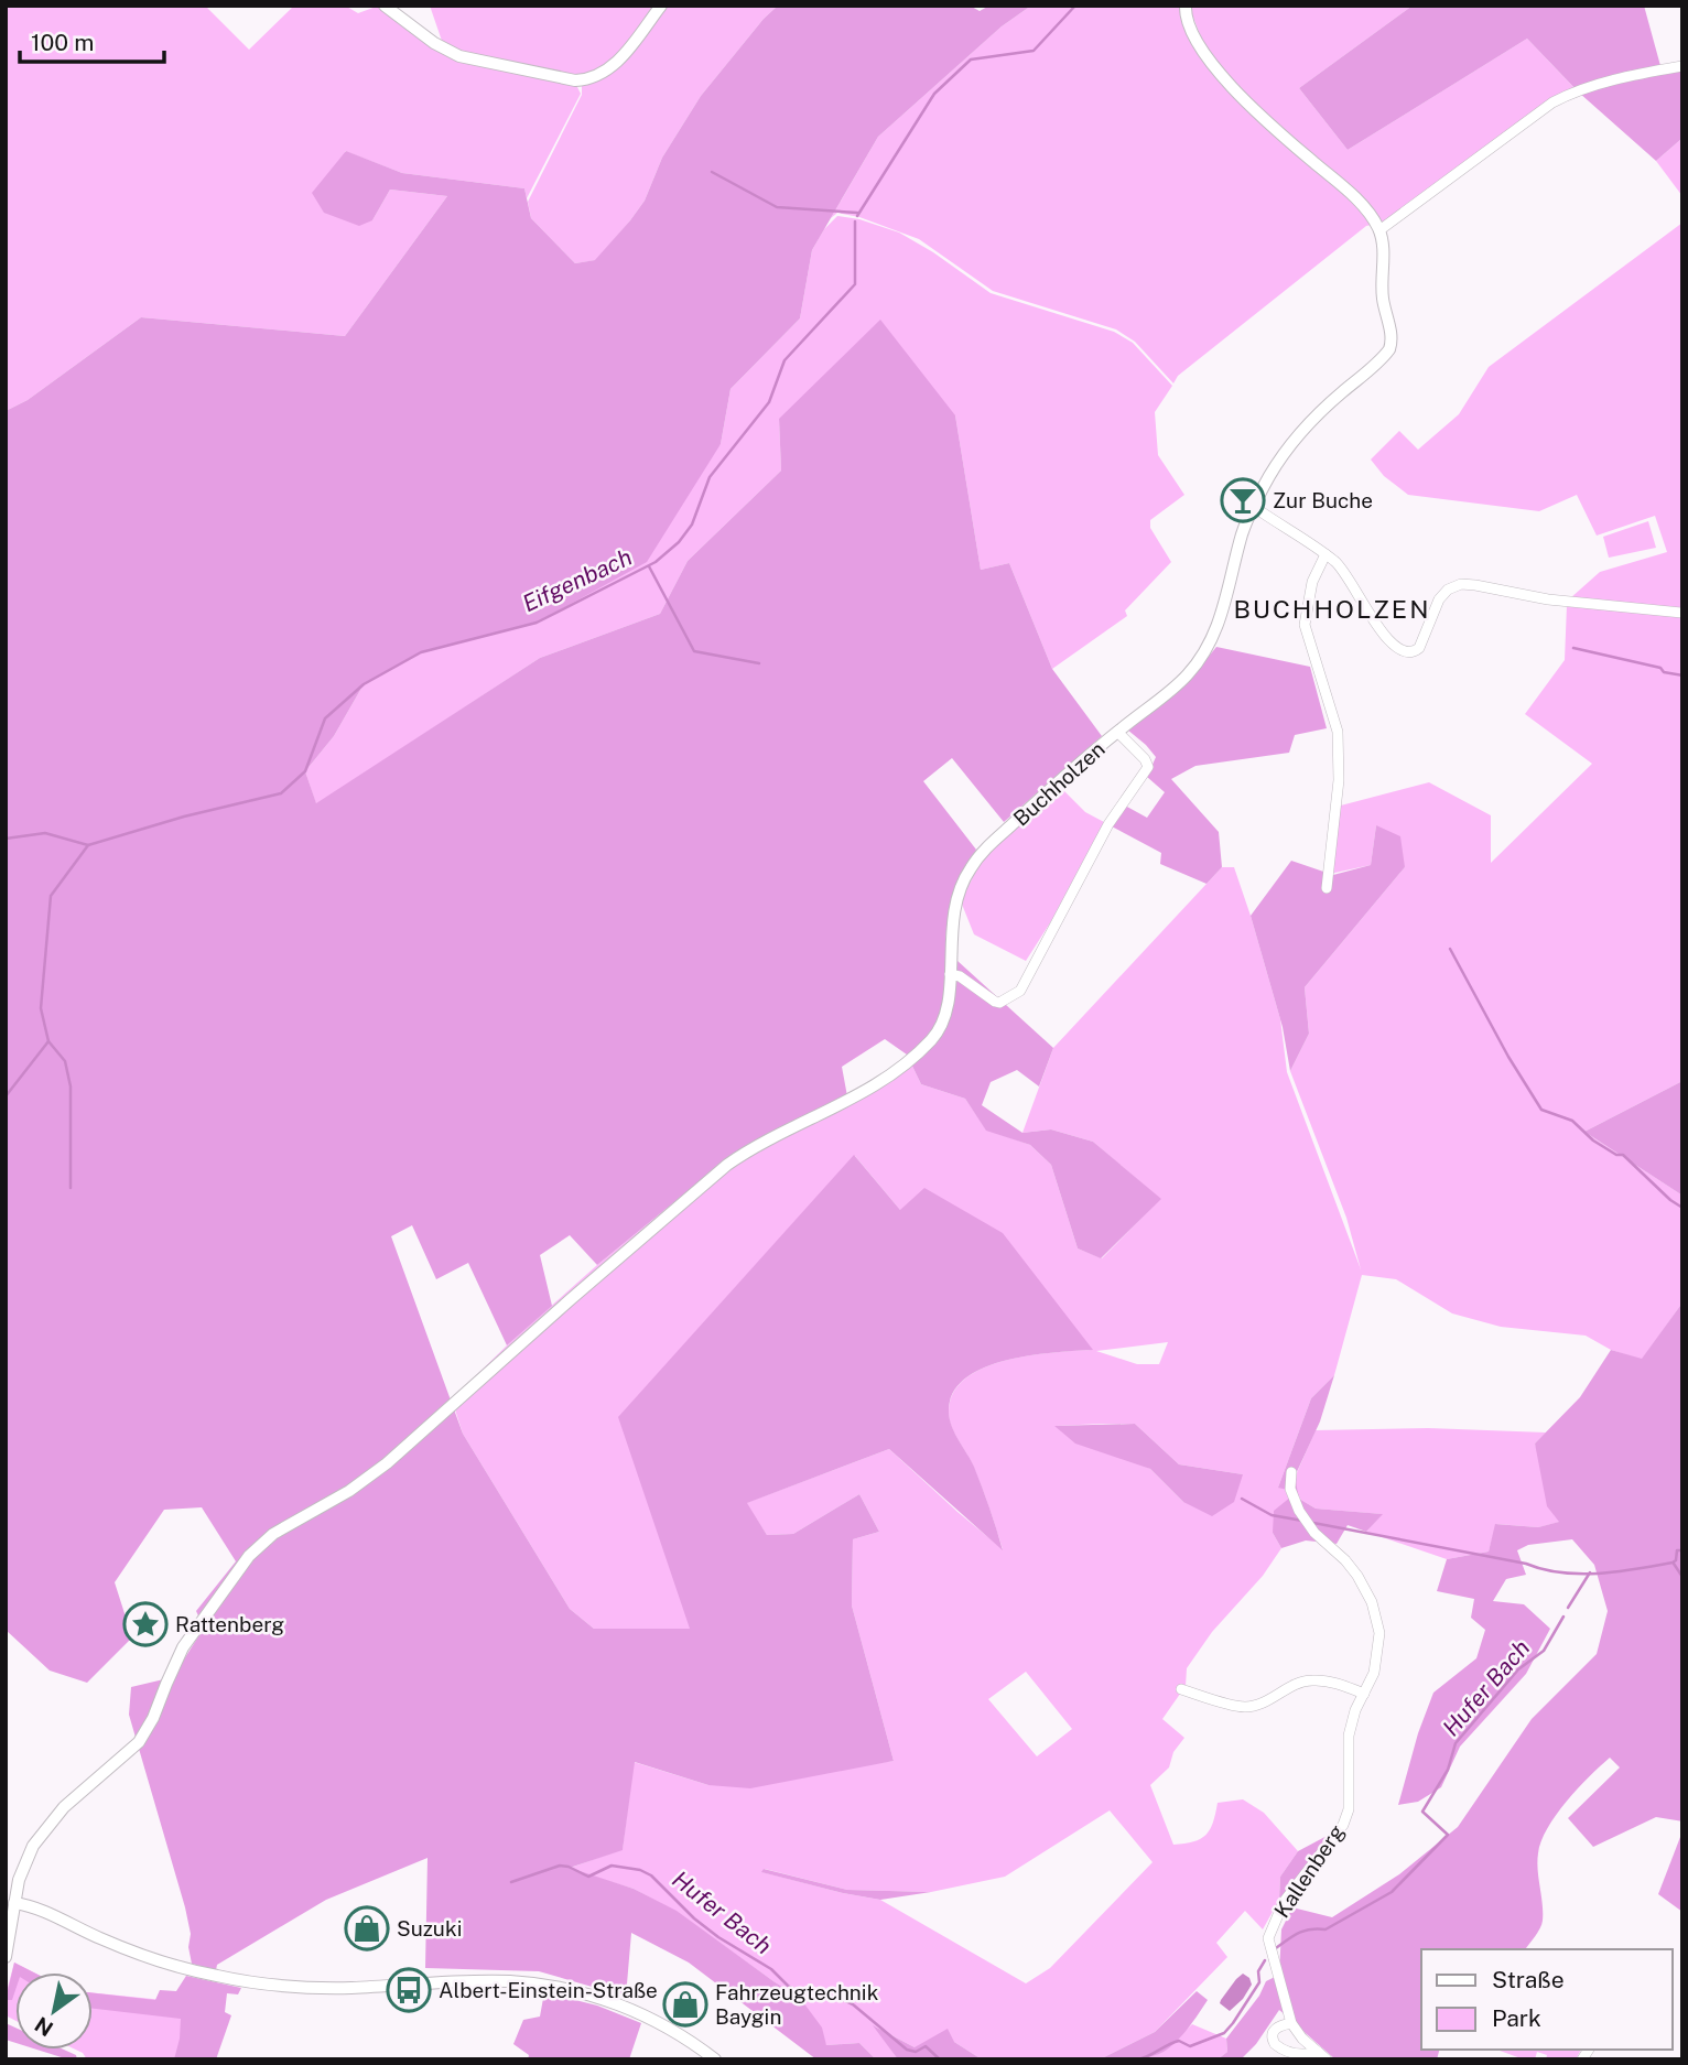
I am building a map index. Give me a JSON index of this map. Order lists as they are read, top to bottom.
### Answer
{
  "streets": {
    "street": ["Buchholzen", "Kallenberg"]
  },
  "districts": ["BUCHHOLZEN"],
  "water": ["Eifgenbach", "Hufer Bach"],
  "places": {
    "bar": ["Zur Buche"],
    "place": ["Rattenberg"],
    "shop": ["Suzuki", "Fahrzeugtechnik Baygin"],
    "bus stop": ["Albert-Einstein-Straße"]
  },
  "legend": ["Straße", "Park"],
  "scale_bar": "100 m",
  "north": "bottom left"
}
